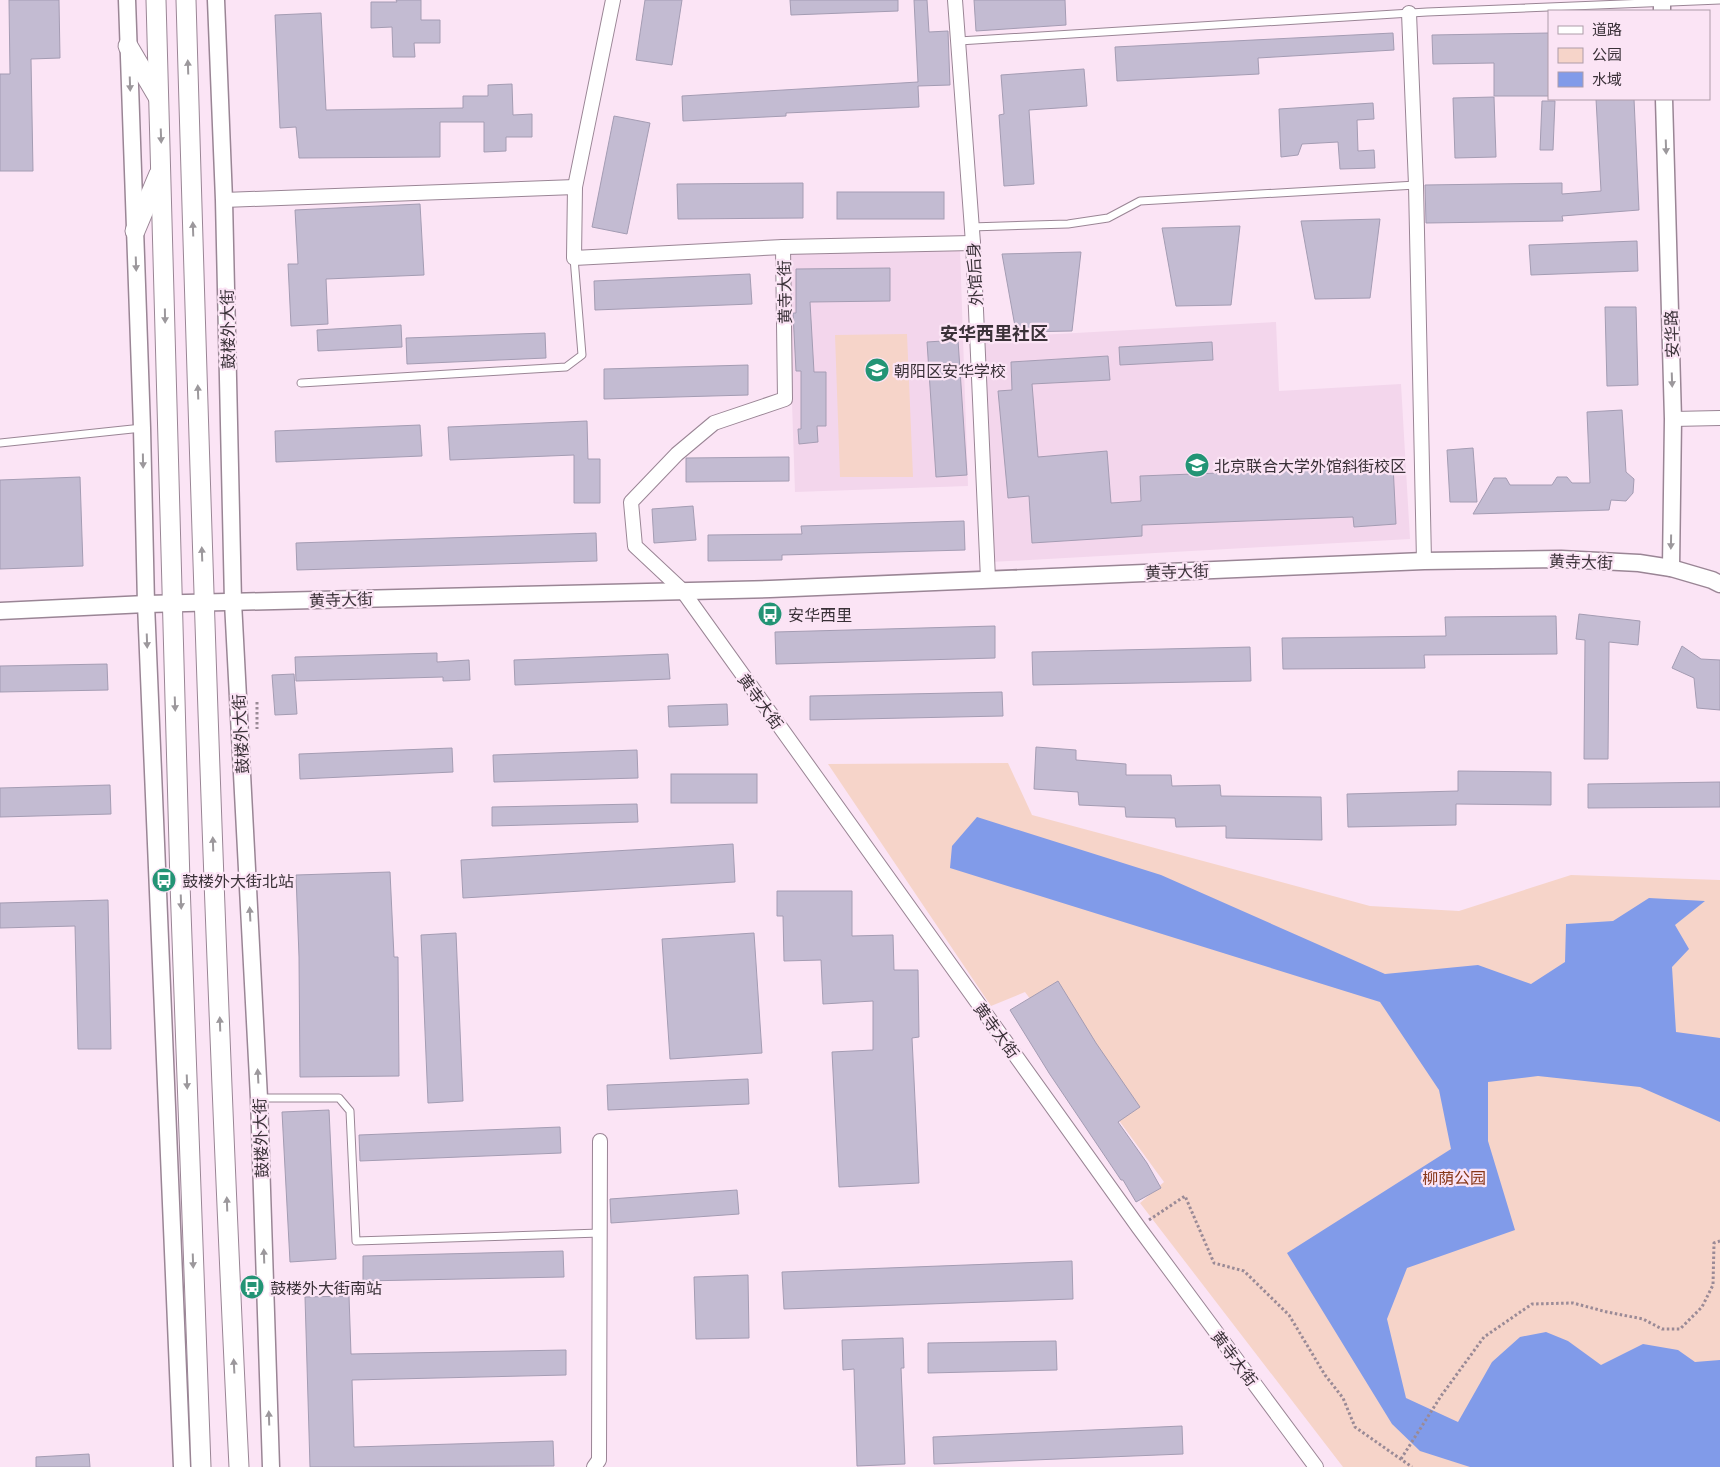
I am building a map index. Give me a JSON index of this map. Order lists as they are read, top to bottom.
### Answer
{
  "streets": {
    "main road": ["鼓楼外大街"],
    "street": ["外馆后身", "黄寺大街", "安华路"]
  },
  "crossings": [
    ["外馆后身", "黄寺大街"],
    ["黄寺大街", "鼓楼外大街"],
    ["黄寺大街", "安华路"]
  ],
  "one_way": ["安华路"],
  "districts": ["安华西里社区"],
  "parks": ["柳荫公园"],
  "places": {
    "school or university": ["朝阳区安华学校", "北京联合大学外馆斜街校区"],
    "bus stop": ["安华西里", "鼓楼外大街北站", "鼓楼外大街南站"]
  },
  "legend": ["道路", "公园", "水域"]
}
